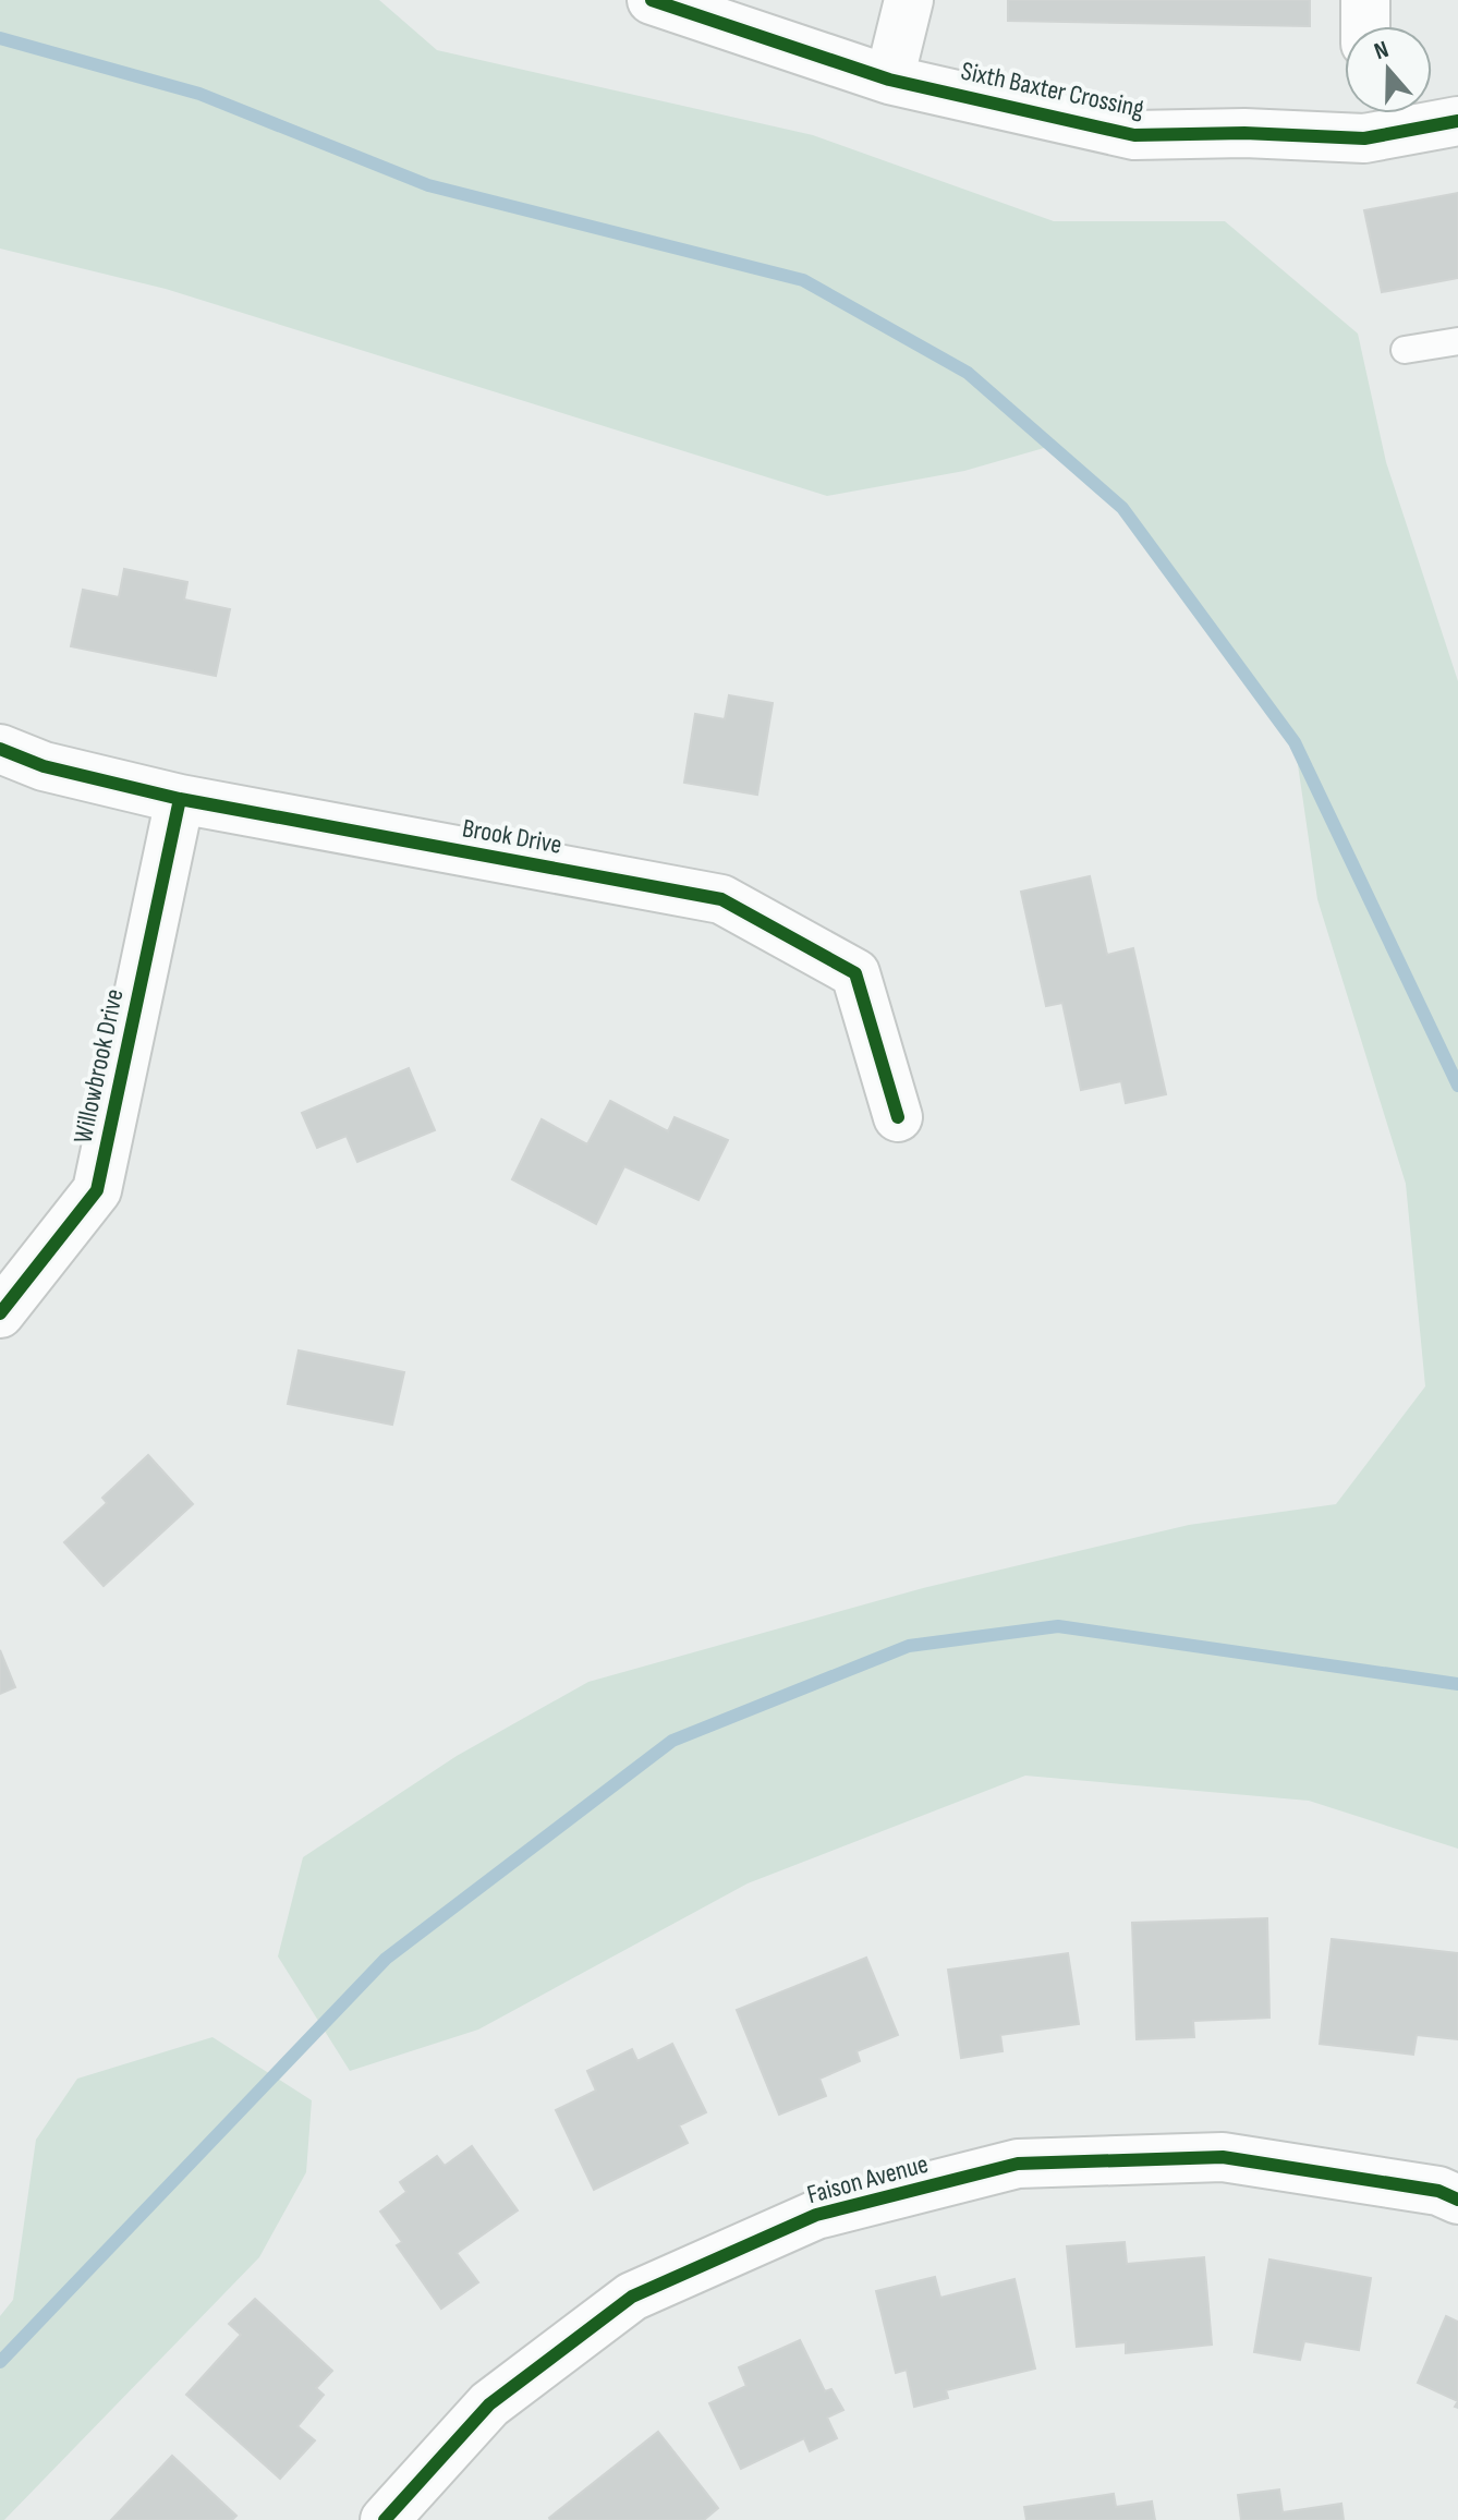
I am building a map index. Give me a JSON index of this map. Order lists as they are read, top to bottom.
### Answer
{
  "streets": {
    "street": [
      "Sixth Baxter Crossing",
      "Brook Drive",
      "Willowbrook Drive",
      "Faison Avenue"
    ]
  },
  "crossings": [
    ["Brook Drive", "Willowbrook Drive"]
  ],
  "north": "top"
}
